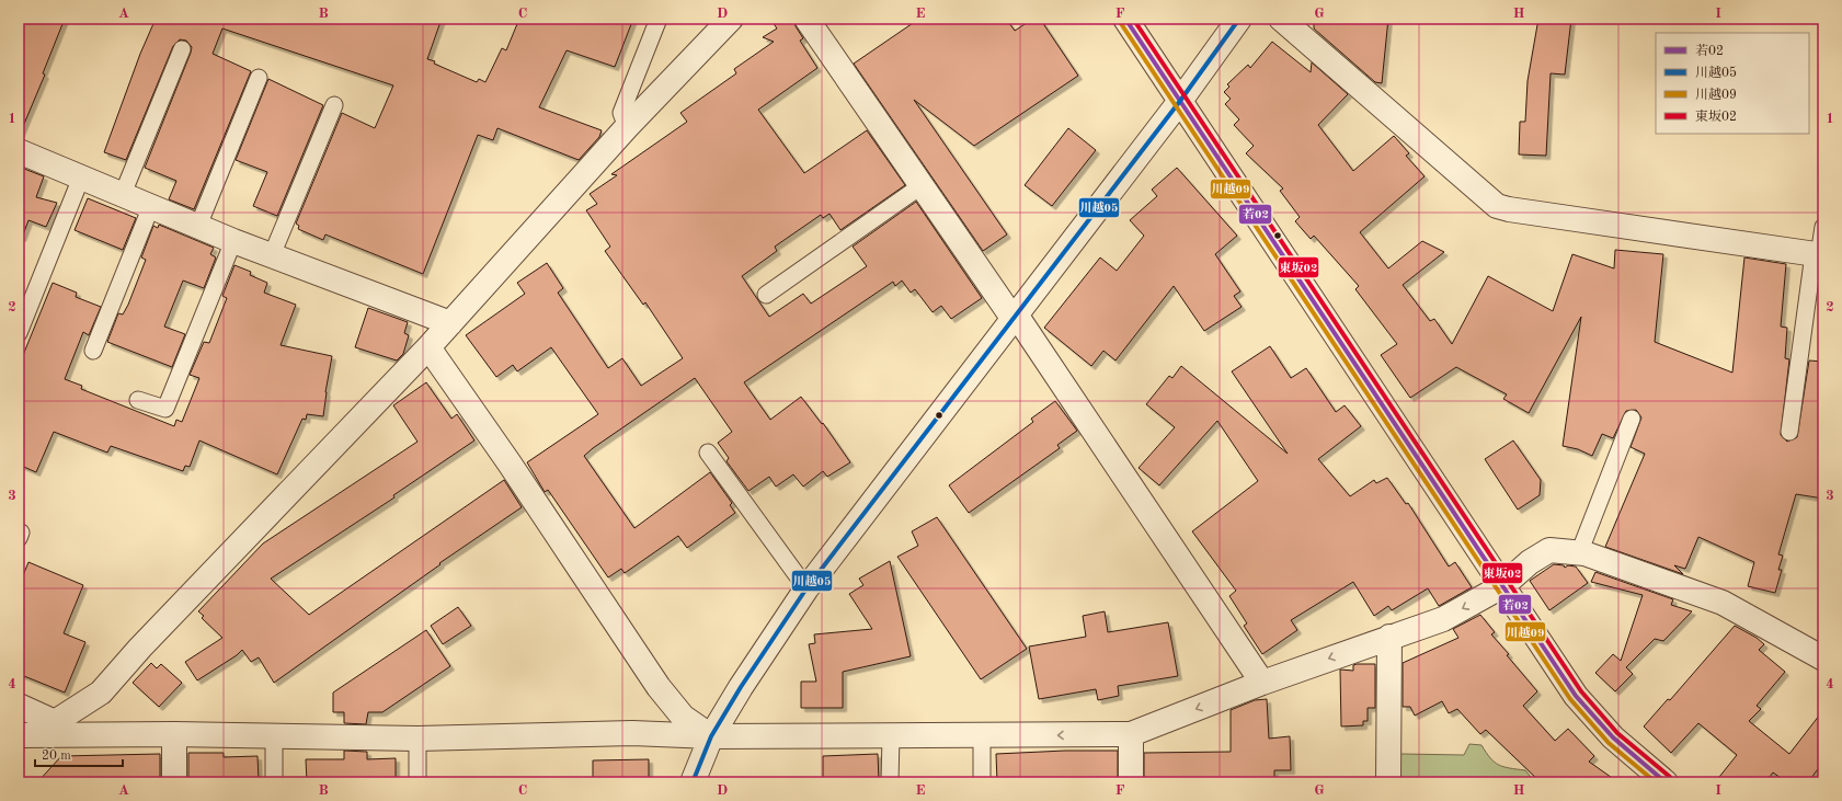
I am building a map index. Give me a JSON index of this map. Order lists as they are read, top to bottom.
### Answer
{
  "lines": [
    "transit line 若02",
    "transit line 川越05",
    "transit line 東坂02",
    "transit line 川越09"
  ],
  "legend": [
    "若02",
    "川越05",
    "川越09",
    "東坂02"
  ],
  "scale_bar": "20 m",
  "grid": {
    "columns": [
      "A",
      "B",
      "C",
      "D",
      "E",
      "F",
      "G",
      "H",
      "I"
    ],
    "rows": [
      "1",
      "2",
      "3",
      "4"
    ]
  }
}
